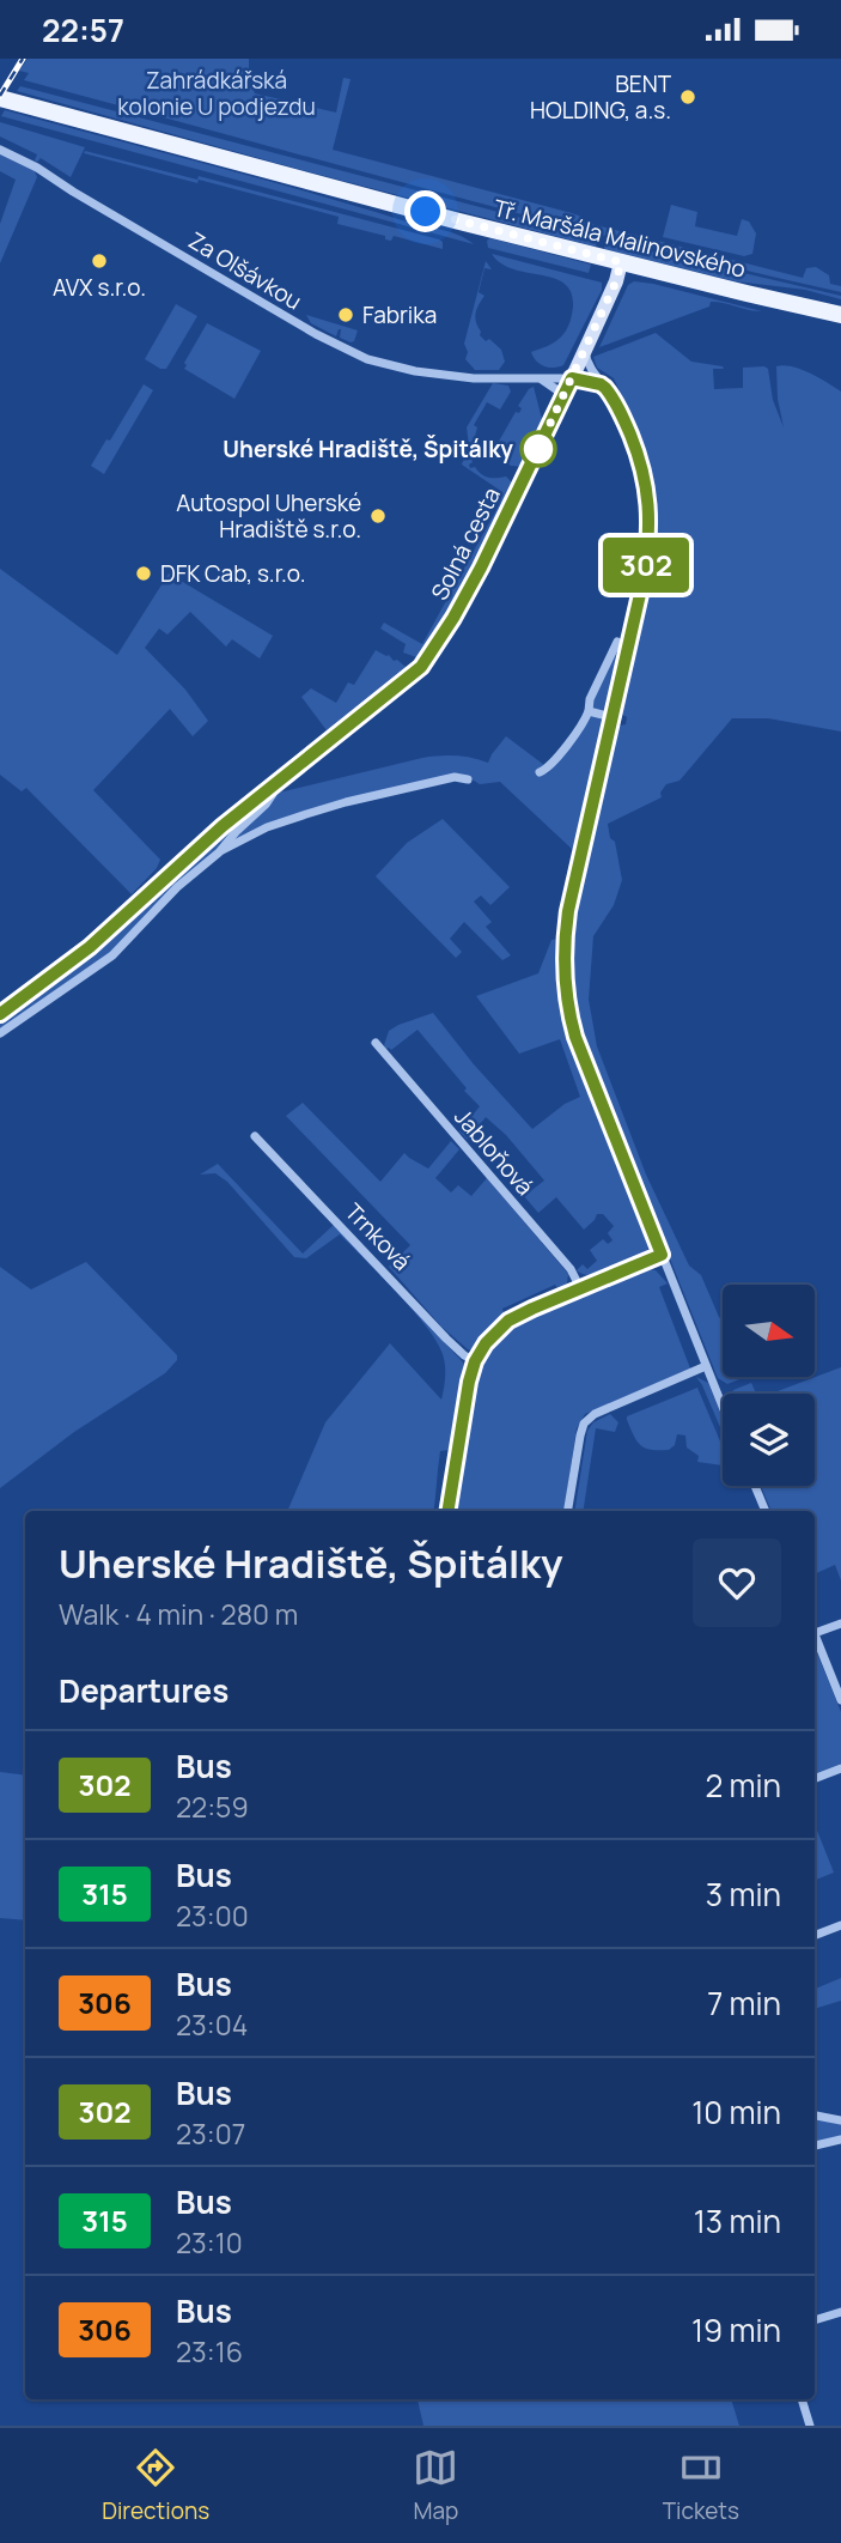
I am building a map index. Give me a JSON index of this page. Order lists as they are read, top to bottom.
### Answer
{
  "streets": {
    "main road": ["Tř. Maršála Malinovského"],
    "street": [
      "Za Olšávkou",
      "Solná cesta",
      "Jabloňová",
      "Trnková"
    ]
  },
  "crossings": [
    ["Tř. Maršála Malinovského", "Solná cesta"],
    ["Za Olšávkou", "Solná cesta"]
  ],
  "parks": ["Zahrádkářská kolonie U podjezdu"],
  "places": [
    "BENT HOLDING, a.s.",
    "AVX s.r.o.",
    "Fabrika",
    "Uherské Hradiště, Špitálky",
    "Autospol Uherské Hradiště s.r.o.",
    "DFK Cab, s.r.o."
  ],
  "lines": ["bus line 302"],
  "north": "right",
  "page": {
    "status": "22:57",
    "on_map": "302",
    "heading": [
      ["Uherské Hradiště, Špitálky", "Walk · 4 min · 280 m"],
      "Departures"
    ],
    "list": [
      {
        "mark": "302",
        "name": "Bus",
        "note": "22:59",
        "value": "2 min"
      },
      {
        "mark": "315",
        "name": "Bus",
        "note": "23:00",
        "value": "3 min"
      },
      {
        "mark": "306",
        "name": "Bus",
        "note": "23:04",
        "value": "7 min"
      },
      {
        "mark": "302",
        "name": "Bus",
        "note": "23:07",
        "value": "10 min"
      },
      {
        "mark": "315",
        "name": "Bus",
        "note": "23:10",
        "value": "13 min"
      },
      {
        "mark": "306",
        "name": "Bus",
        "note": "23:16",
        "value": "19 min"
      }
    ],
    "tabs": ["Directions", "Map", "Tickets"]
  }
}
